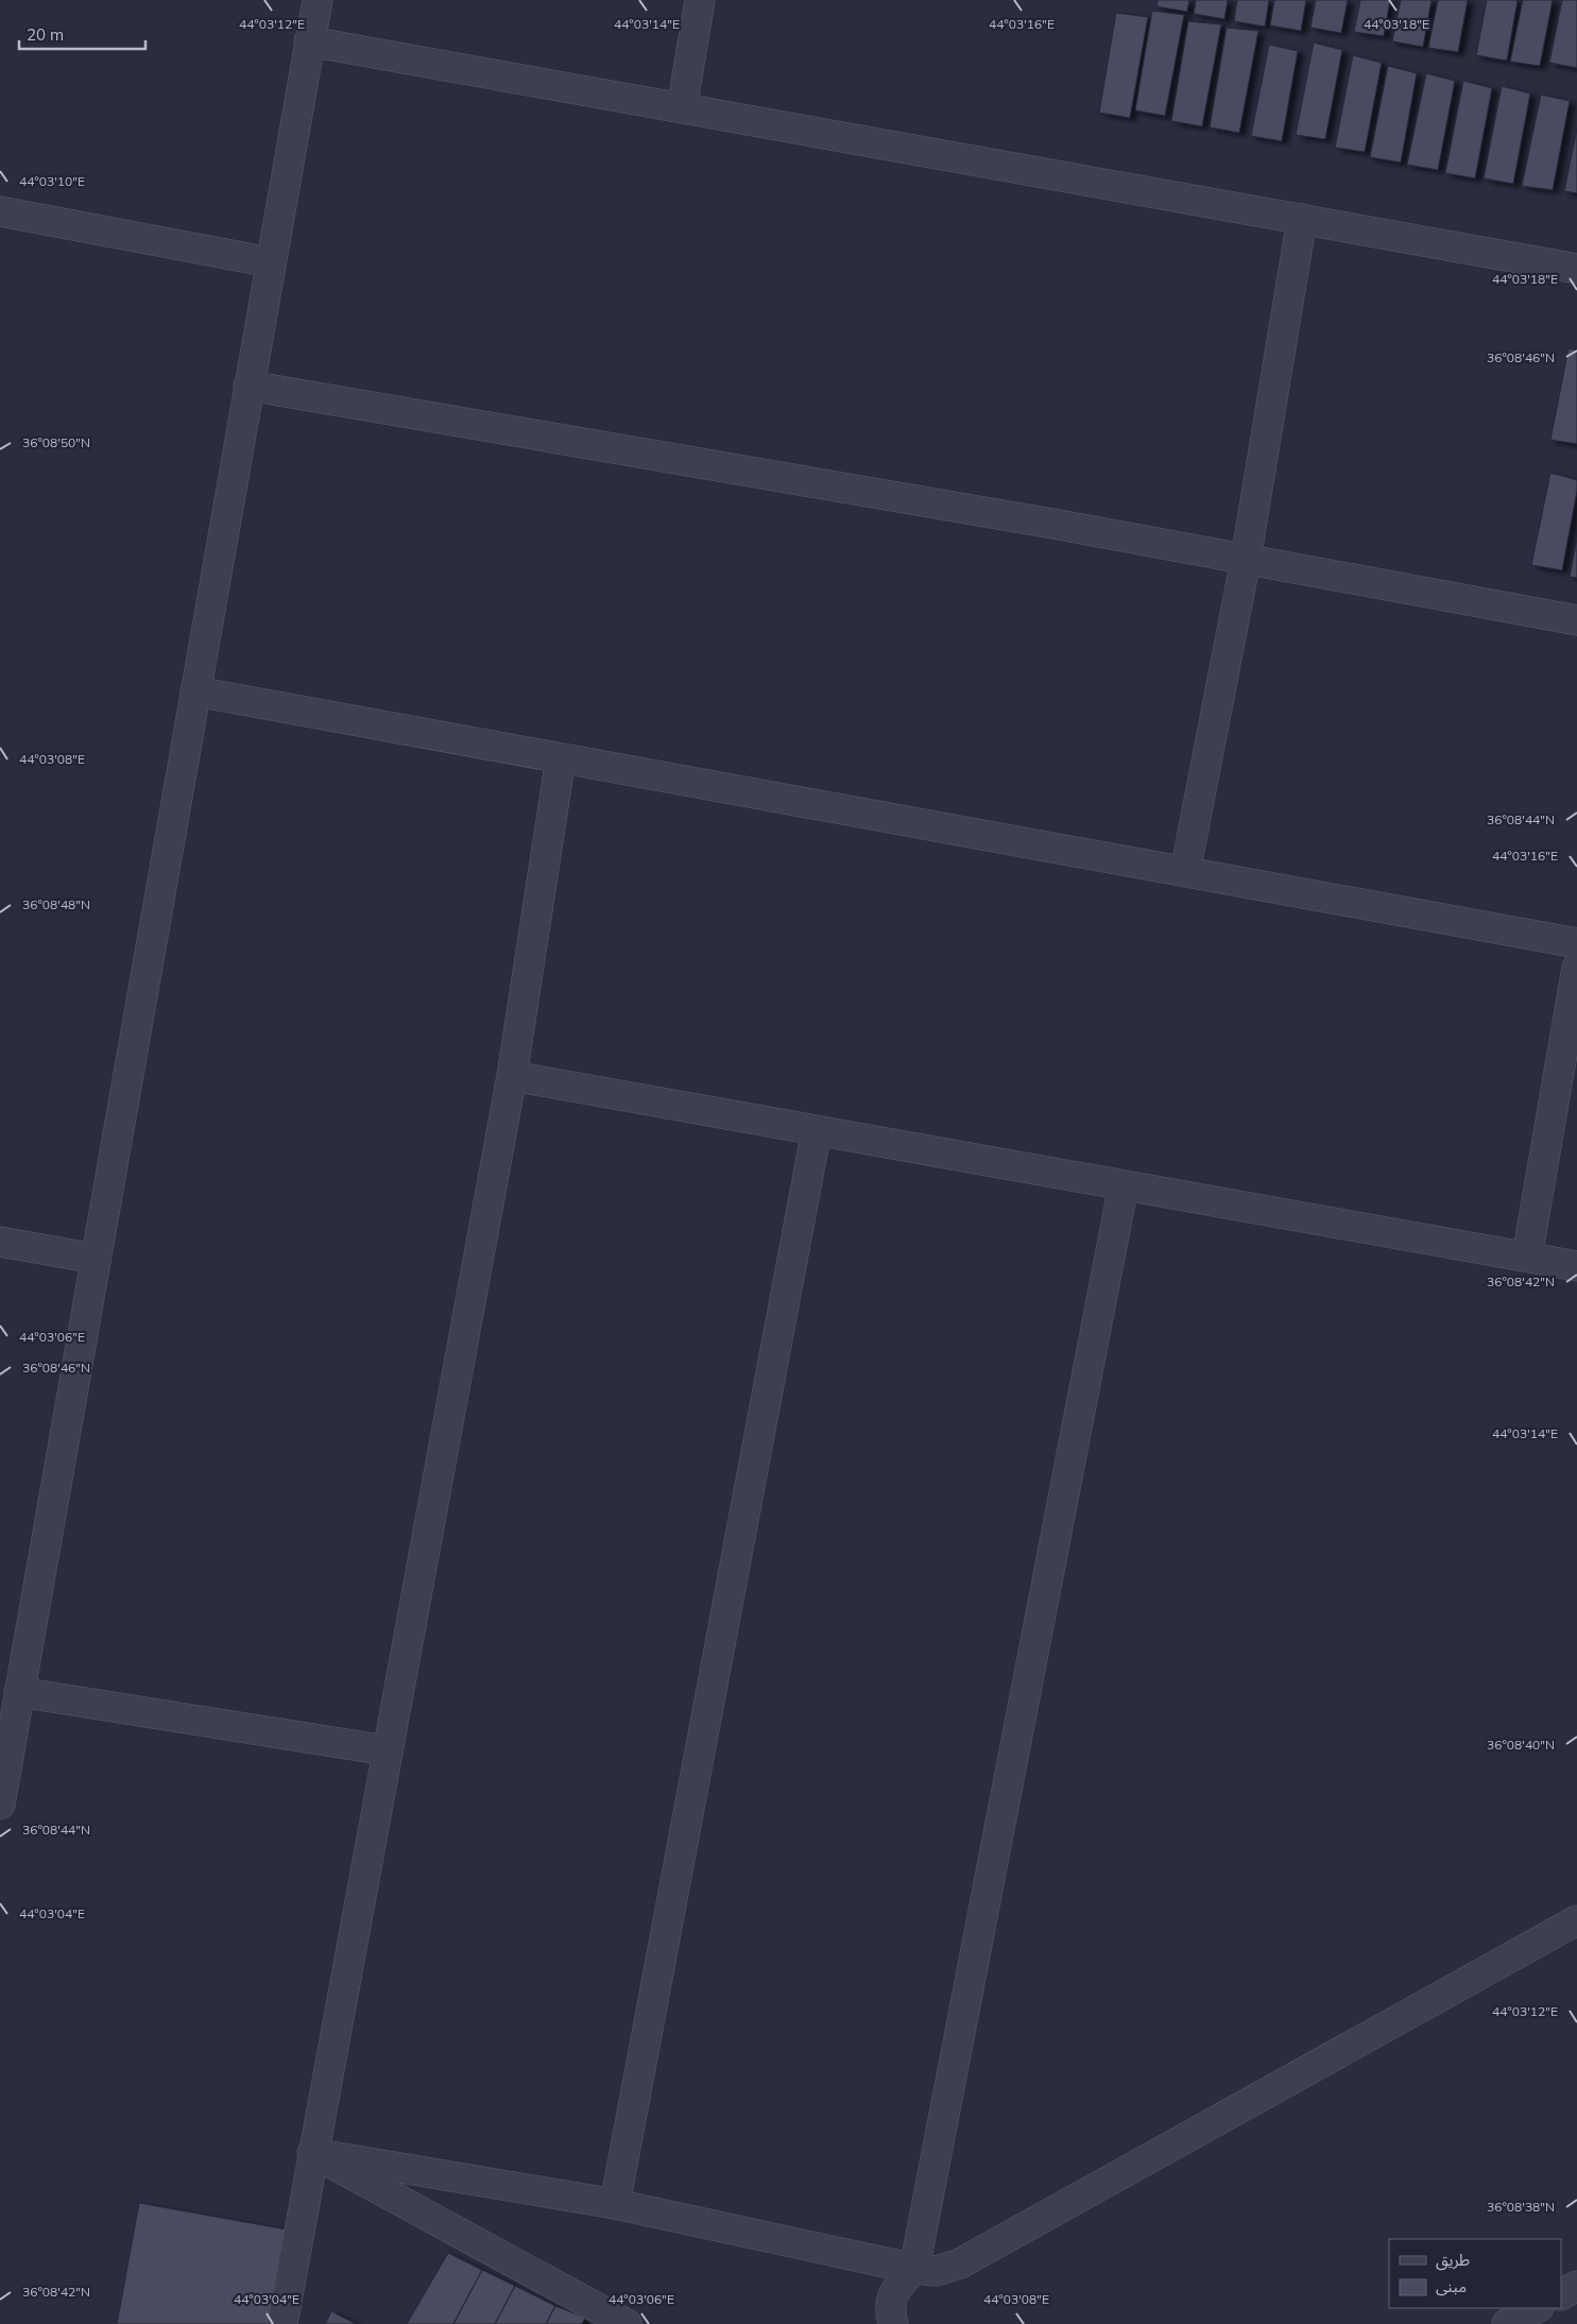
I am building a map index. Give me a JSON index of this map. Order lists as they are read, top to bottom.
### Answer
{
  "legend": ["طريق", "مبنى"],
  "scale_bar": "20 m",
  "coordinates": [
    "44°03'18\"E",
    "44°03'12\"E",
    "44°03'14\"E",
    "44°03'16\"E",
    "44°03'10\"E",
    "36°08'46\"N",
    "36°08'50\"N",
    "44°03'08\"E",
    "36°08'44\"N",
    "36°08'48\"N",
    "36°08'42\"N",
    "44°03'06\"E",
    "36°08'40\"N",
    "44°03'04\"E",
    "36°08'38\"N"
  ]
}
